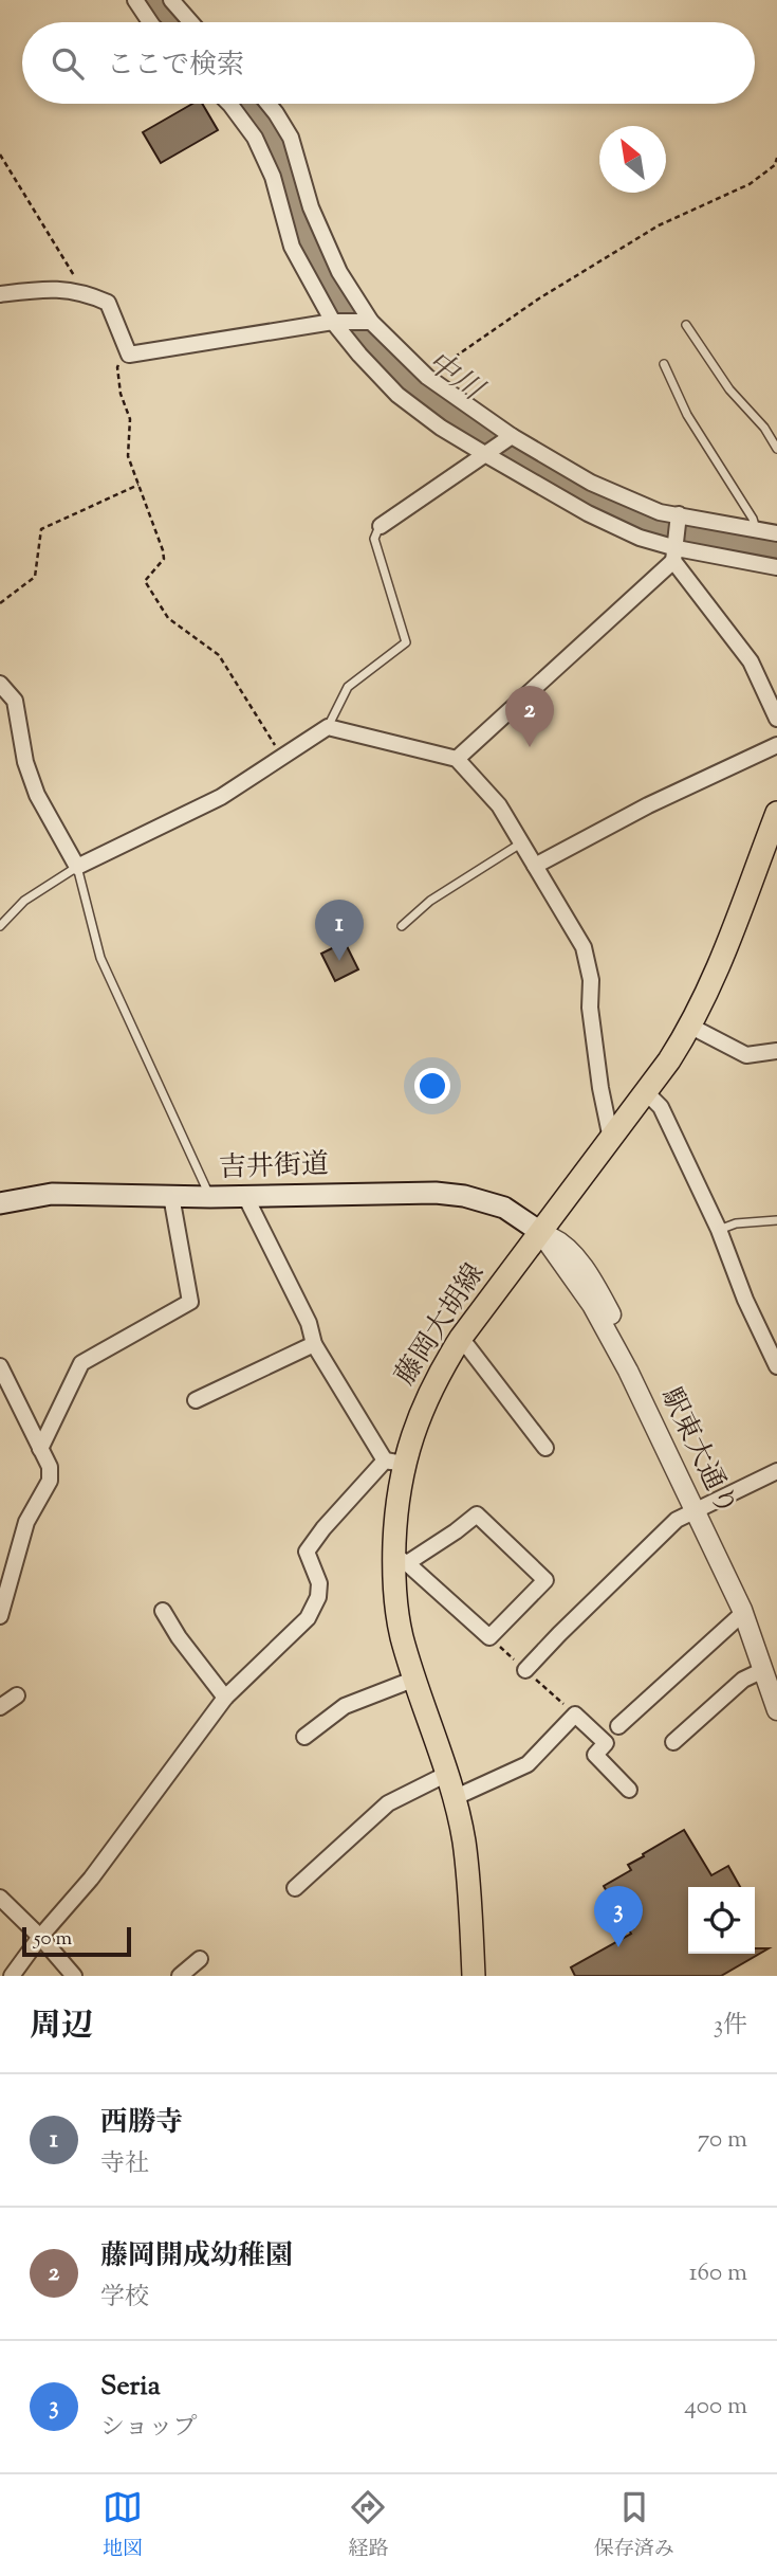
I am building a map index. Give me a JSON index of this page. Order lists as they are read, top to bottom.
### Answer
{
  "streets": {
    "main road": ["吉井街道", "藤岡大胡線"],
    "street": ["駅東大通り"]
  },
  "crossings": [
    ["吉井街道", "藤岡大胡線"]
  ],
  "water": ["中川"],
  "scale_bar": "50 m",
  "north": "top left",
  "page": {
    "search": "ここで検索",
    "pins": ["2", "1", "3"],
    "scale": "50 m",
    "heading": ["周辺", "3件"],
    "list": [
      {
        "mark": "1",
        "name": "西勝寺",
        "note": "寺社",
        "value": "70 m"
      },
      {
        "mark": "2",
        "name": "藤岡開成幼稚園",
        "note": "学校",
        "value": "160 m"
      },
      {
        "mark": "3",
        "name": "Seria",
        "note": "ショップ",
        "value": "400 m"
      }
    ],
    "nav": ["地図", "経路", "保存済み"]
  }
}
